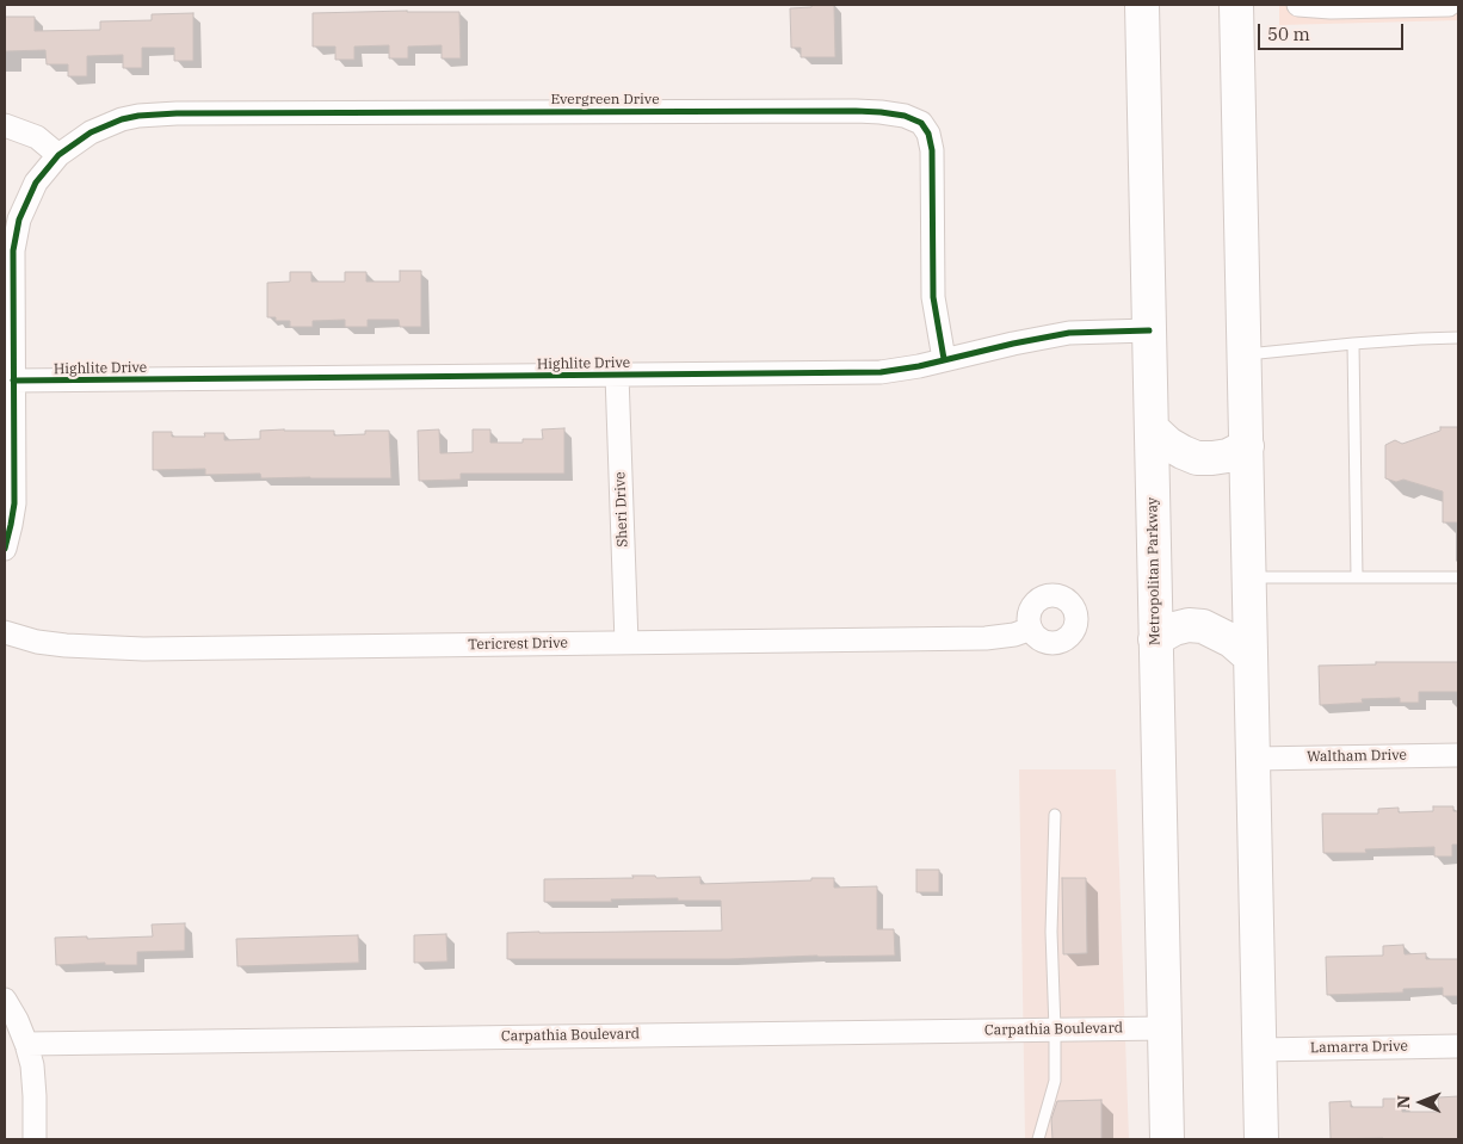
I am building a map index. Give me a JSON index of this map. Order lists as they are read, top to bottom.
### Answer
{
  "streets": {
    "main road": ["Metropolitan Parkway"],
    "street": [
      "Evergreen Drive",
      "Highlite Drive",
      "Sheri Drive",
      "Tericrest Drive",
      "Waltham Drive",
      "Carpathia Boulevard",
      "Lamarra Drive"
    ]
  },
  "crossings": [
    ["Evergreen Drive", "Highlite Drive"],
    ["Highlite Drive", "Sheri Drive"],
    ["Highlite Drive", "Metropolitan Parkway"],
    ["Sheri Drive", "Tericrest Drive"],
    ["Metropolitan Parkway", "Carpathia Boulevard"]
  ],
  "scale_bar": "50 m",
  "north": "left"
}
